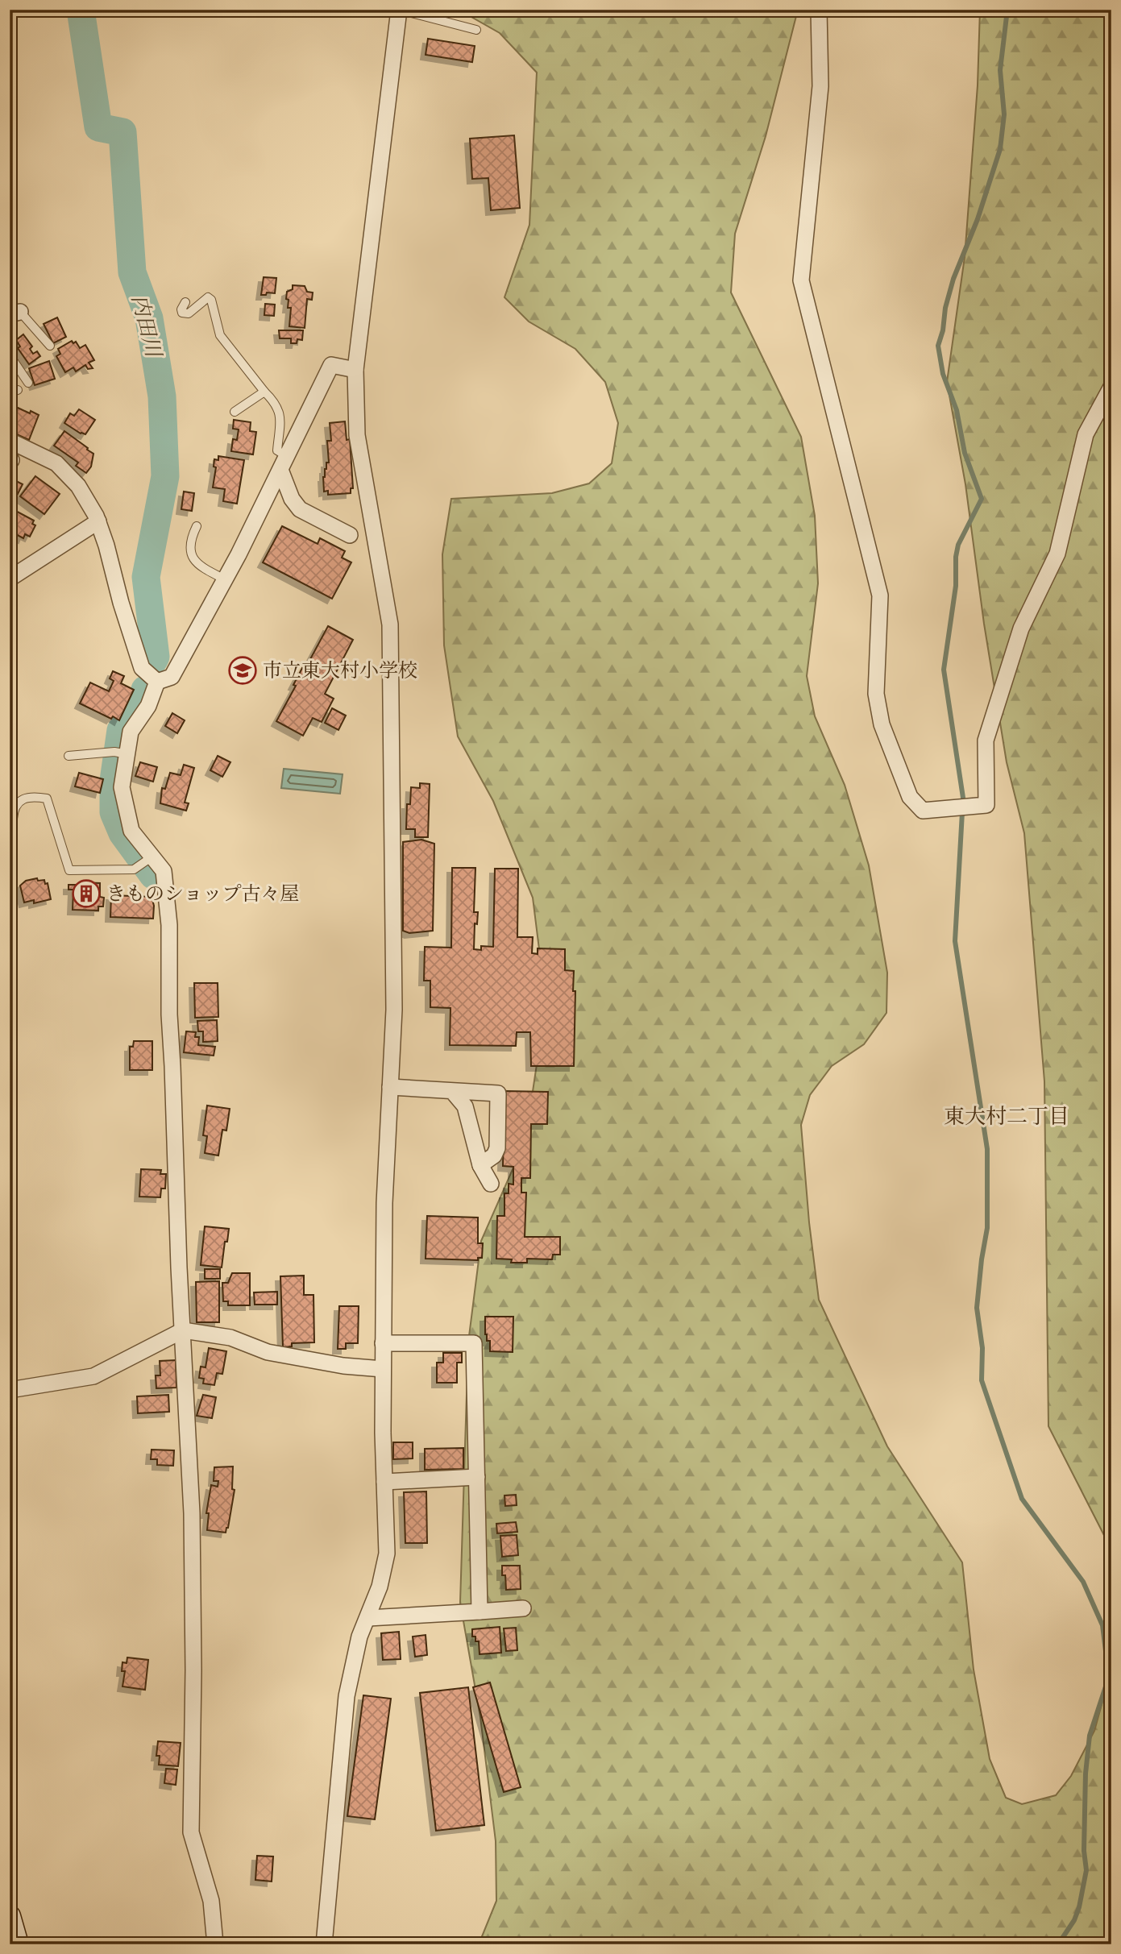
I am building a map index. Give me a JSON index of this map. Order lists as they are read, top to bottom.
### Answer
{
  "districts": ["東大村二丁目"],
  "water": ["内田川"],
  "places": {
    "school or university": ["市立東大村小学校"],
    "building": ["きものショップ古々屋"]
  }
}
